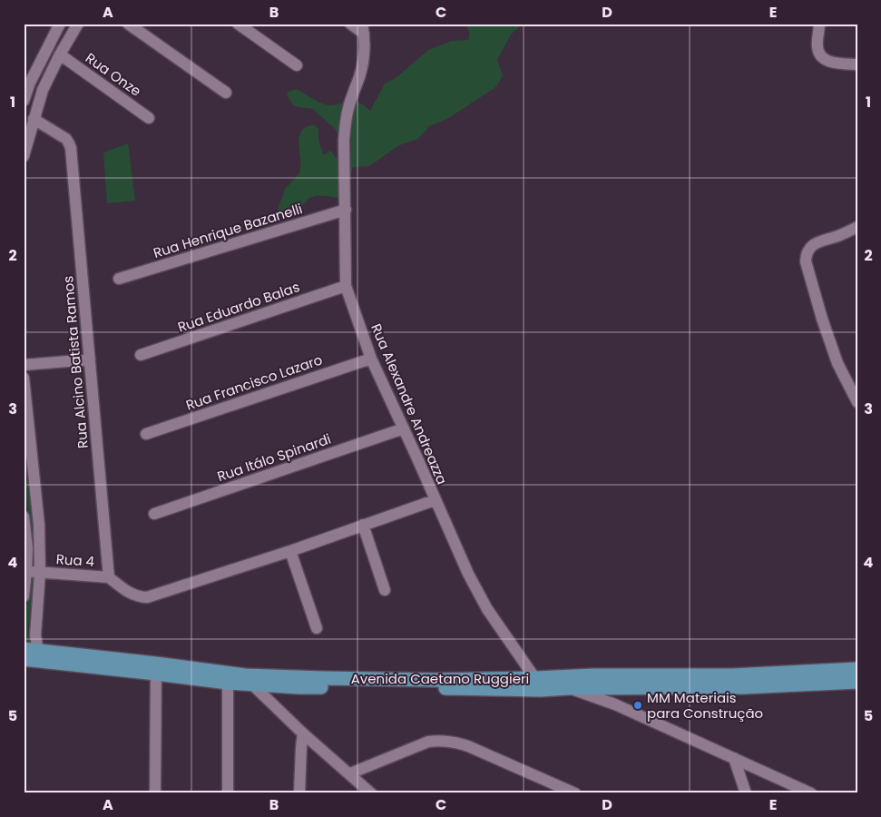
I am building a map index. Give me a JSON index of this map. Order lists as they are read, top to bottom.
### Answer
{
  "streets": {
    "main road": ["Avenida Caetano Ruggieri"],
    "street": [
      "Rua Onze",
      "Rua Henrique Bazanelli",
      "Rua Eduardo Balas",
      "Rua Alcino Batista Ramos",
      "Rua Francisco Lazaro",
      "Rua Alexandre Andreazza",
      "Rua Itálo Spinardi",
      "Rua 4"
    ]
  },
  "crossings": [
    ["Rua Henrique Bazanelli", "Rua Alexandre Andreazza"],
    ["Rua Eduardo Balas", "Rua Alexandre Andreazza"],
    ["Rua Alcino Batista Ramos", "Rua 4"],
    ["Rua Francisco Lazaro", "Rua Alexandre Andreazza"],
    ["Rua Alexandre Andreazza", "Rua Itálo Spinardi"],
    ["Rua Alexandre Andreazza", "Avenida Caetano Ruggieri"]
  ],
  "places": ["MM Materiais para Construção"],
  "grid": {
    "columns": [
      "A",
      "B",
      "C",
      "D",
      "E"
    ],
    "rows": [
      "1",
      "2",
      "3",
      "4",
      "5"
    ]
  }
}
